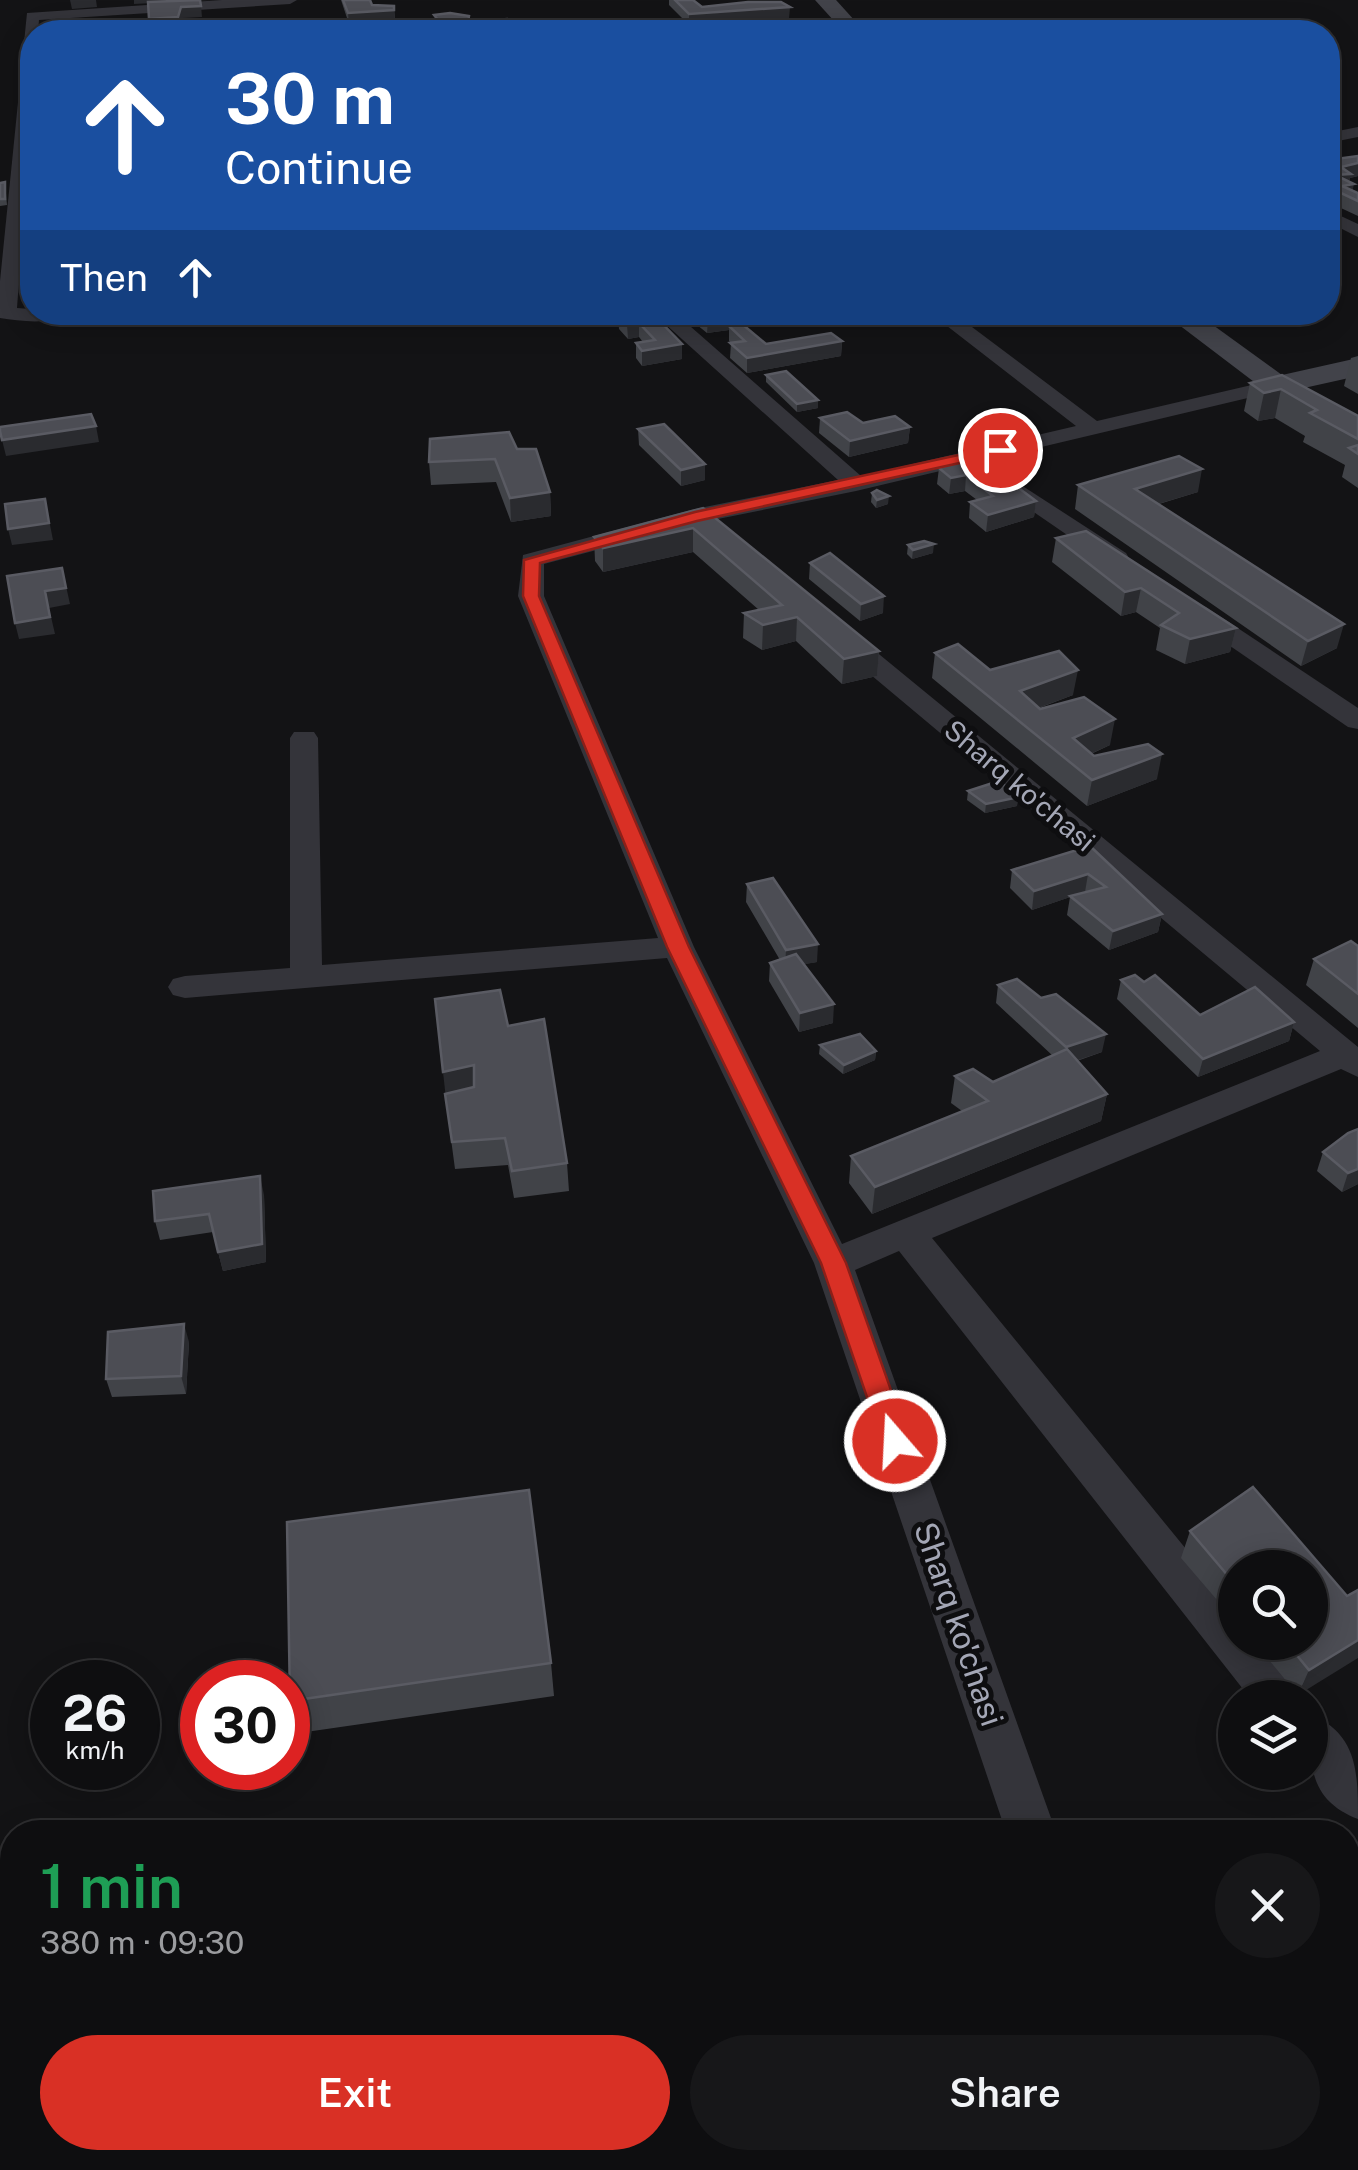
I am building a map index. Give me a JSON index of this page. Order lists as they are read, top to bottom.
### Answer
{
  "streets": {
    "street": ["Sharq ko'chasi"]
  },
  "page": {
    "turn": ["30 m", "Continue"],
    "then": "Then",
    "speed": "26 km/h",
    "limit": "30",
    "heading": ["1 min", "380 m · 09:30"],
    "buttons": ["Exit", "Share"]
  }
}
